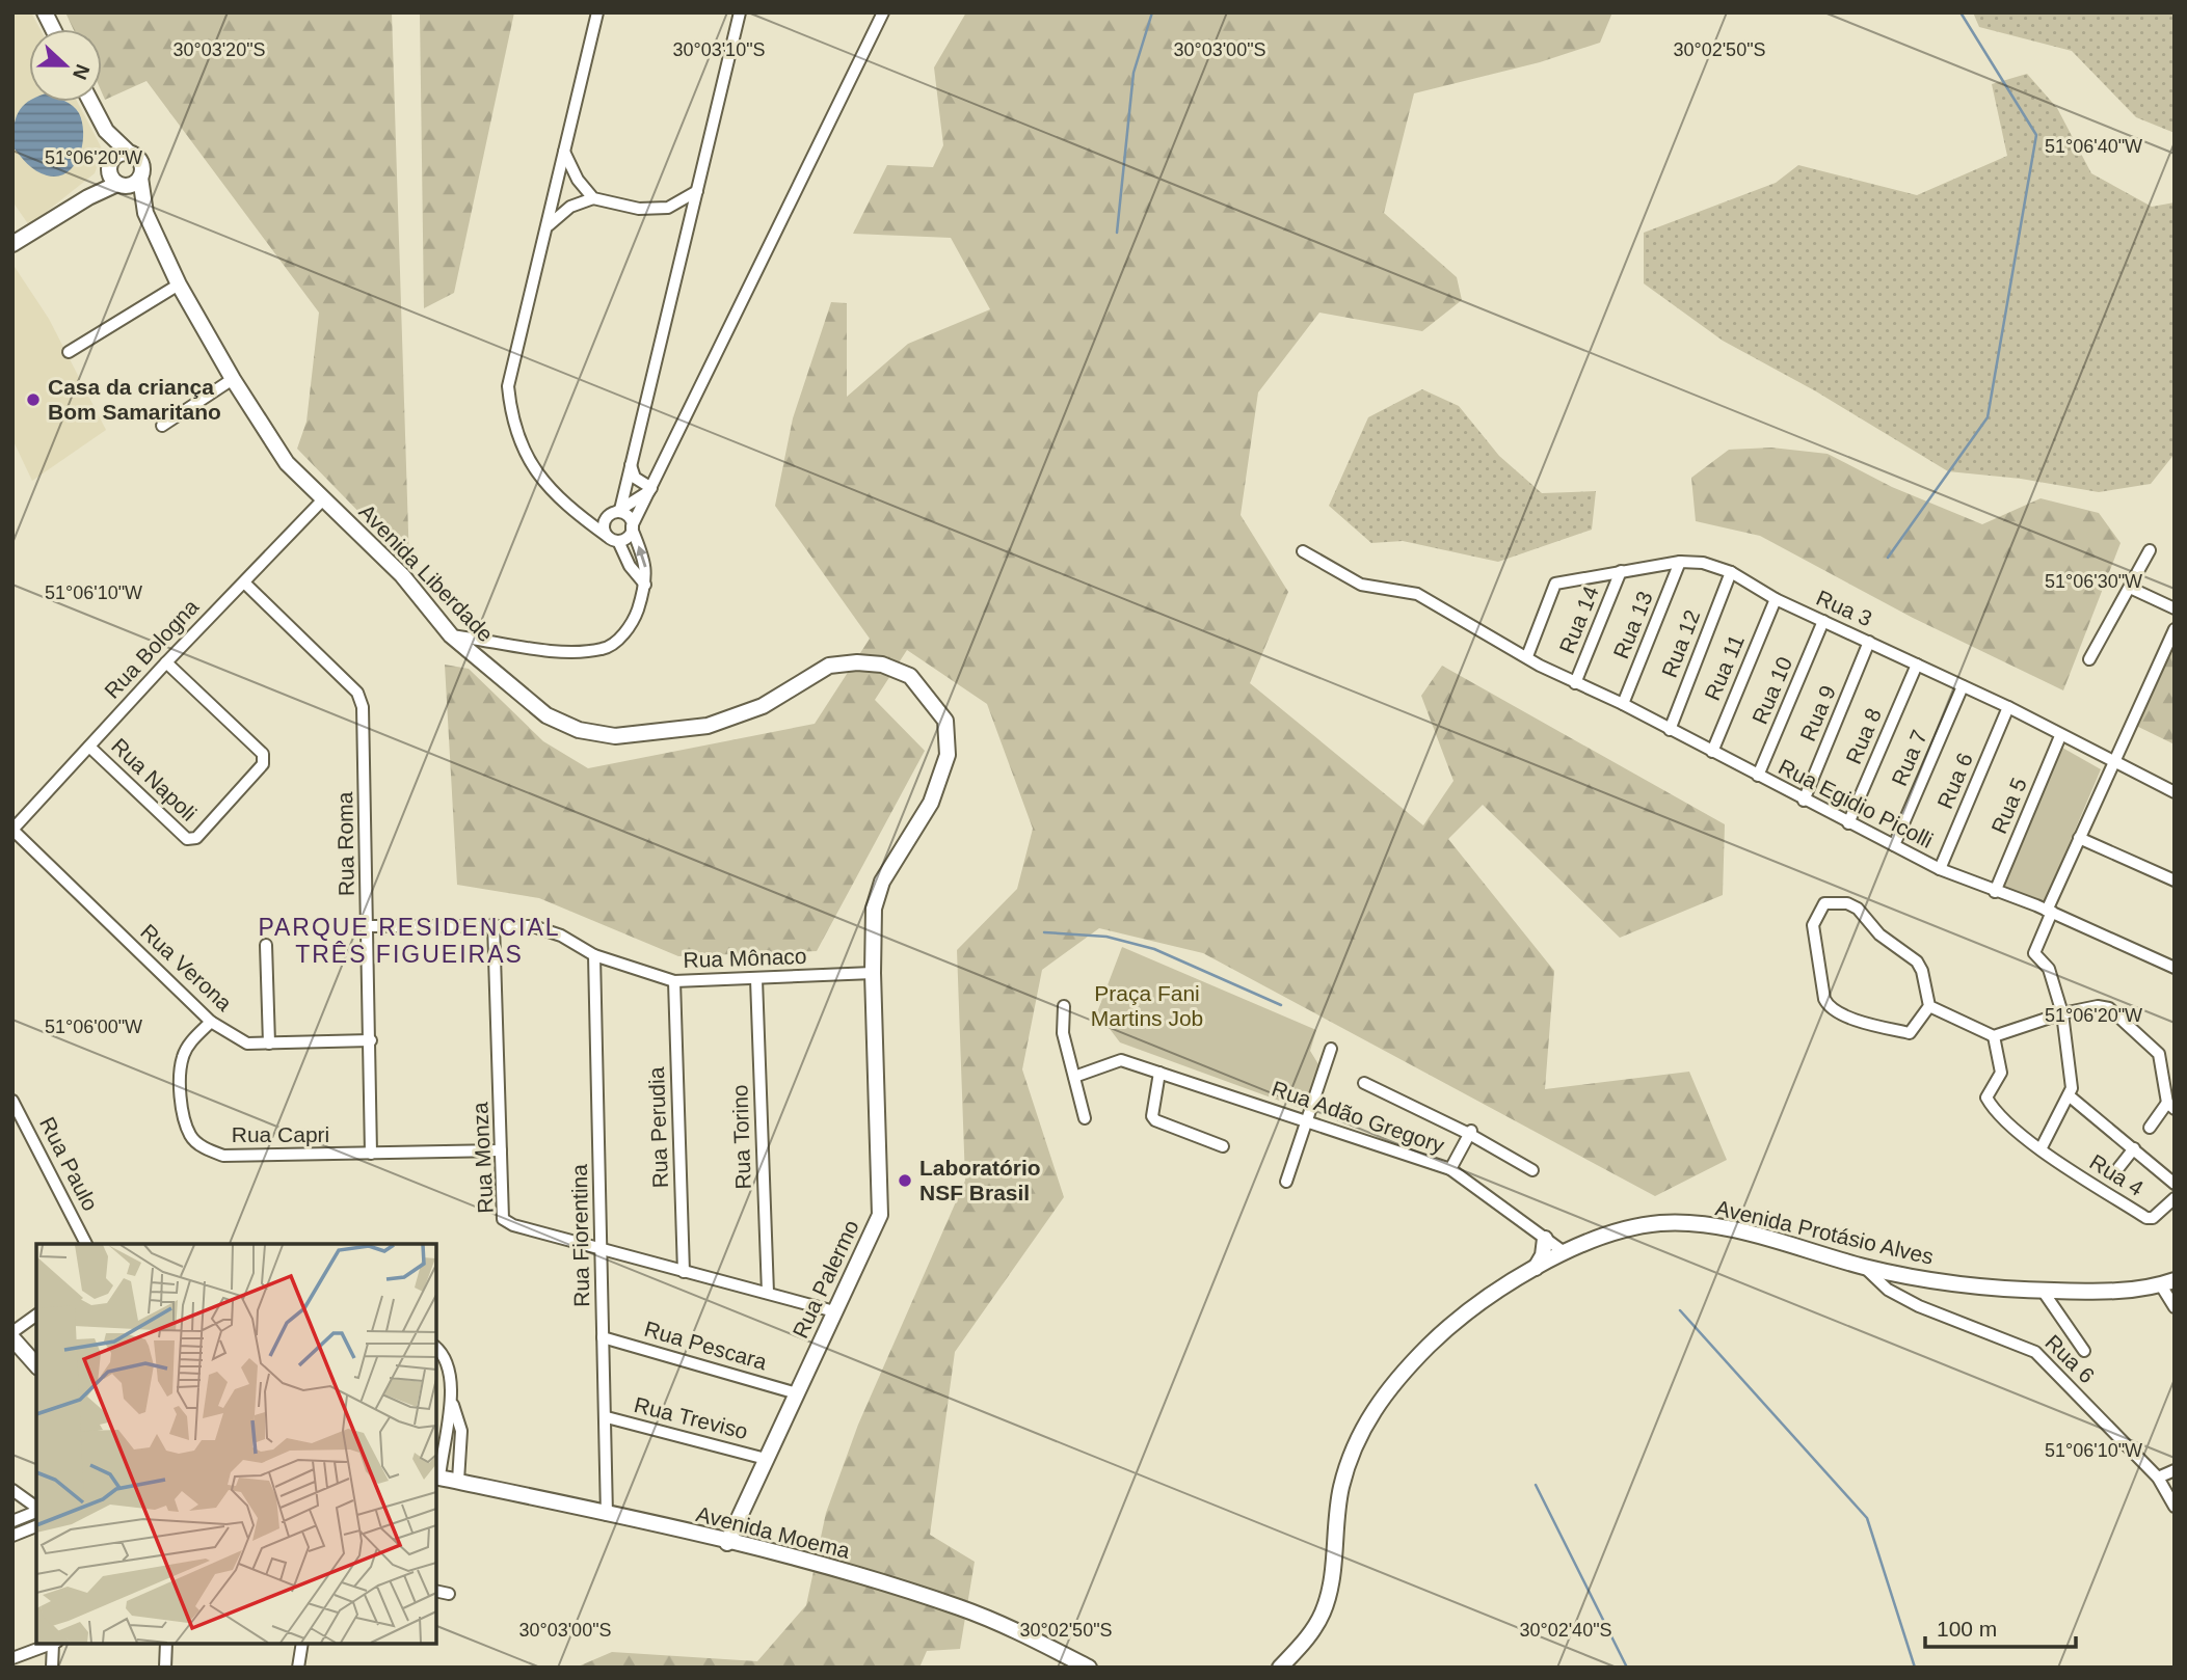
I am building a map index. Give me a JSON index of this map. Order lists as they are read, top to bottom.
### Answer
{
  "streets": {
    "main road": [
      "Avenida Liberdade",
      "Avenida Protásio Alves",
      "Rua Palermo",
      "Avenida Moema"
    ],
    "street": [
      "Rua 3",
      "Rua 14",
      "Rua 13",
      "Rua 12",
      "Rua Bologna",
      "Rua 11",
      "Rua 10",
      "Rua 9",
      "Rua 8",
      "Rua 7",
      "Rua Napoli",
      "Rua 6",
      "Rua Egidio Picolli",
      "Rua 5",
      "Rua Roma",
      "Rua Mônaco",
      "Rua Verona",
      "Rua Adão Gregory",
      "Rua Perudia",
      "Rua Capri",
      "Rua Torino",
      "Rua Monza",
      "Rua Paulo",
      "Rua 4",
      "Rua Fiorentina",
      "Rua Pescara",
      "Rua Treviso"
    ]
  },
  "crossings": [
    ["Avenida Liberdade", "Rua Bologna"],
    ["Avenida Liberdade", "Rua Mônaco"],
    ["Avenida Liberdade", "Rua Palermo"],
    ["Rua 3", "Rua 14"],
    ["Rua 3", "Rua 13"],
    ["Rua 3", "Rua 12"],
    ["Rua 3", "Rua 11"],
    ["Rua 3", "Rua 10"],
    ["Rua 3", "Rua 9"],
    ["Rua 3", "Rua 8"],
    ["Rua 3", "Rua 7"],
    ["Rua 3", "Rua 6"],
    ["Rua 3", "Rua Egidio Picolli"],
    ["Rua 3", "Rua 5"],
    ["Rua 14", "Rua Egidio Picolli"],
    ["Rua 13", "Rua Egidio Picolli"],
    ["Rua 12", "Rua Egidio Picolli"],
    ["Rua Bologna", "Rua Napoli"],
    ["Rua Bologna", "Rua Roma"],
    ["Rua Bologna", "Rua Verona"],
    ["Rua 11", "Rua Egidio Picolli"],
    ["Rua 10", "Rua Egidio Picolli"],
    ["Rua 9", "Rua Egidio Picolli"],
    ["Rua 8", "Rua Egidio Picolli"],
    ["Rua 7", "Rua Egidio Picolli"],
    ["Rua 6", "Rua Egidio Picolli"],
    ["Rua 6", "Avenida Protásio Alves"],
    ["Rua Egidio Picolli", "Rua 5"],
    ["Rua Roma", "Rua Mônaco"],
    ["Rua Roma", "Rua Verona"],
    ["Rua Roma", "Rua Capri"],
    ["Rua Mônaco", "Rua Perudia"],
    ["Rua Mônaco", "Rua Torino"],
    ["Rua Mônaco", "Rua Monza"],
    ["Rua Mônaco", "Rua Fiorentina"],
    ["Rua Mônaco", "Rua Palermo"],
    ["Rua Verona", "Rua Capri"],
    ["Rua Adão Gregory", "Avenida Protásio Alves"],
    ["Rua Perudia", "Rua Monza"],
    ["Rua Capri", "Rua Monza"],
    ["Rua Torino", "Rua Monza"],
    ["Rua Monza", "Rua Fiorentina"],
    ["Rua Monza", "Rua Palermo"],
    ["Rua Fiorentina", "Rua Pescara"],
    ["Rua Fiorentina", "Rua Treviso"],
    ["Rua Fiorentina", "Avenida Moema"],
    ["Rua Palermo", "Rua Pescara"],
    ["Rua Palermo", "Rua Treviso"],
    ["Rua Palermo", "Avenida Moema"]
  ],
  "districts": ["PARQUE RESIDENCIAL TRÊS FIGUEIRAS"],
  "parks": ["Praça Fani Martins Job"],
  "places": ["Casa da criança Bom Samaritano", "Laboratório NSF Brasil"],
  "scale_bar": "100 m",
  "north": "right",
  "coordinates": [
    "30°02'50\"S",
    "30°03'20\"S",
    "30°03'10\"S",
    "30°03'00\"S",
    "51°06'40\"W",
    "51°06'20\"W",
    "51°06'30\"W",
    "51°06'10\"W",
    "51°06'00\"W",
    "30°02'40\"S"
  ]
}
